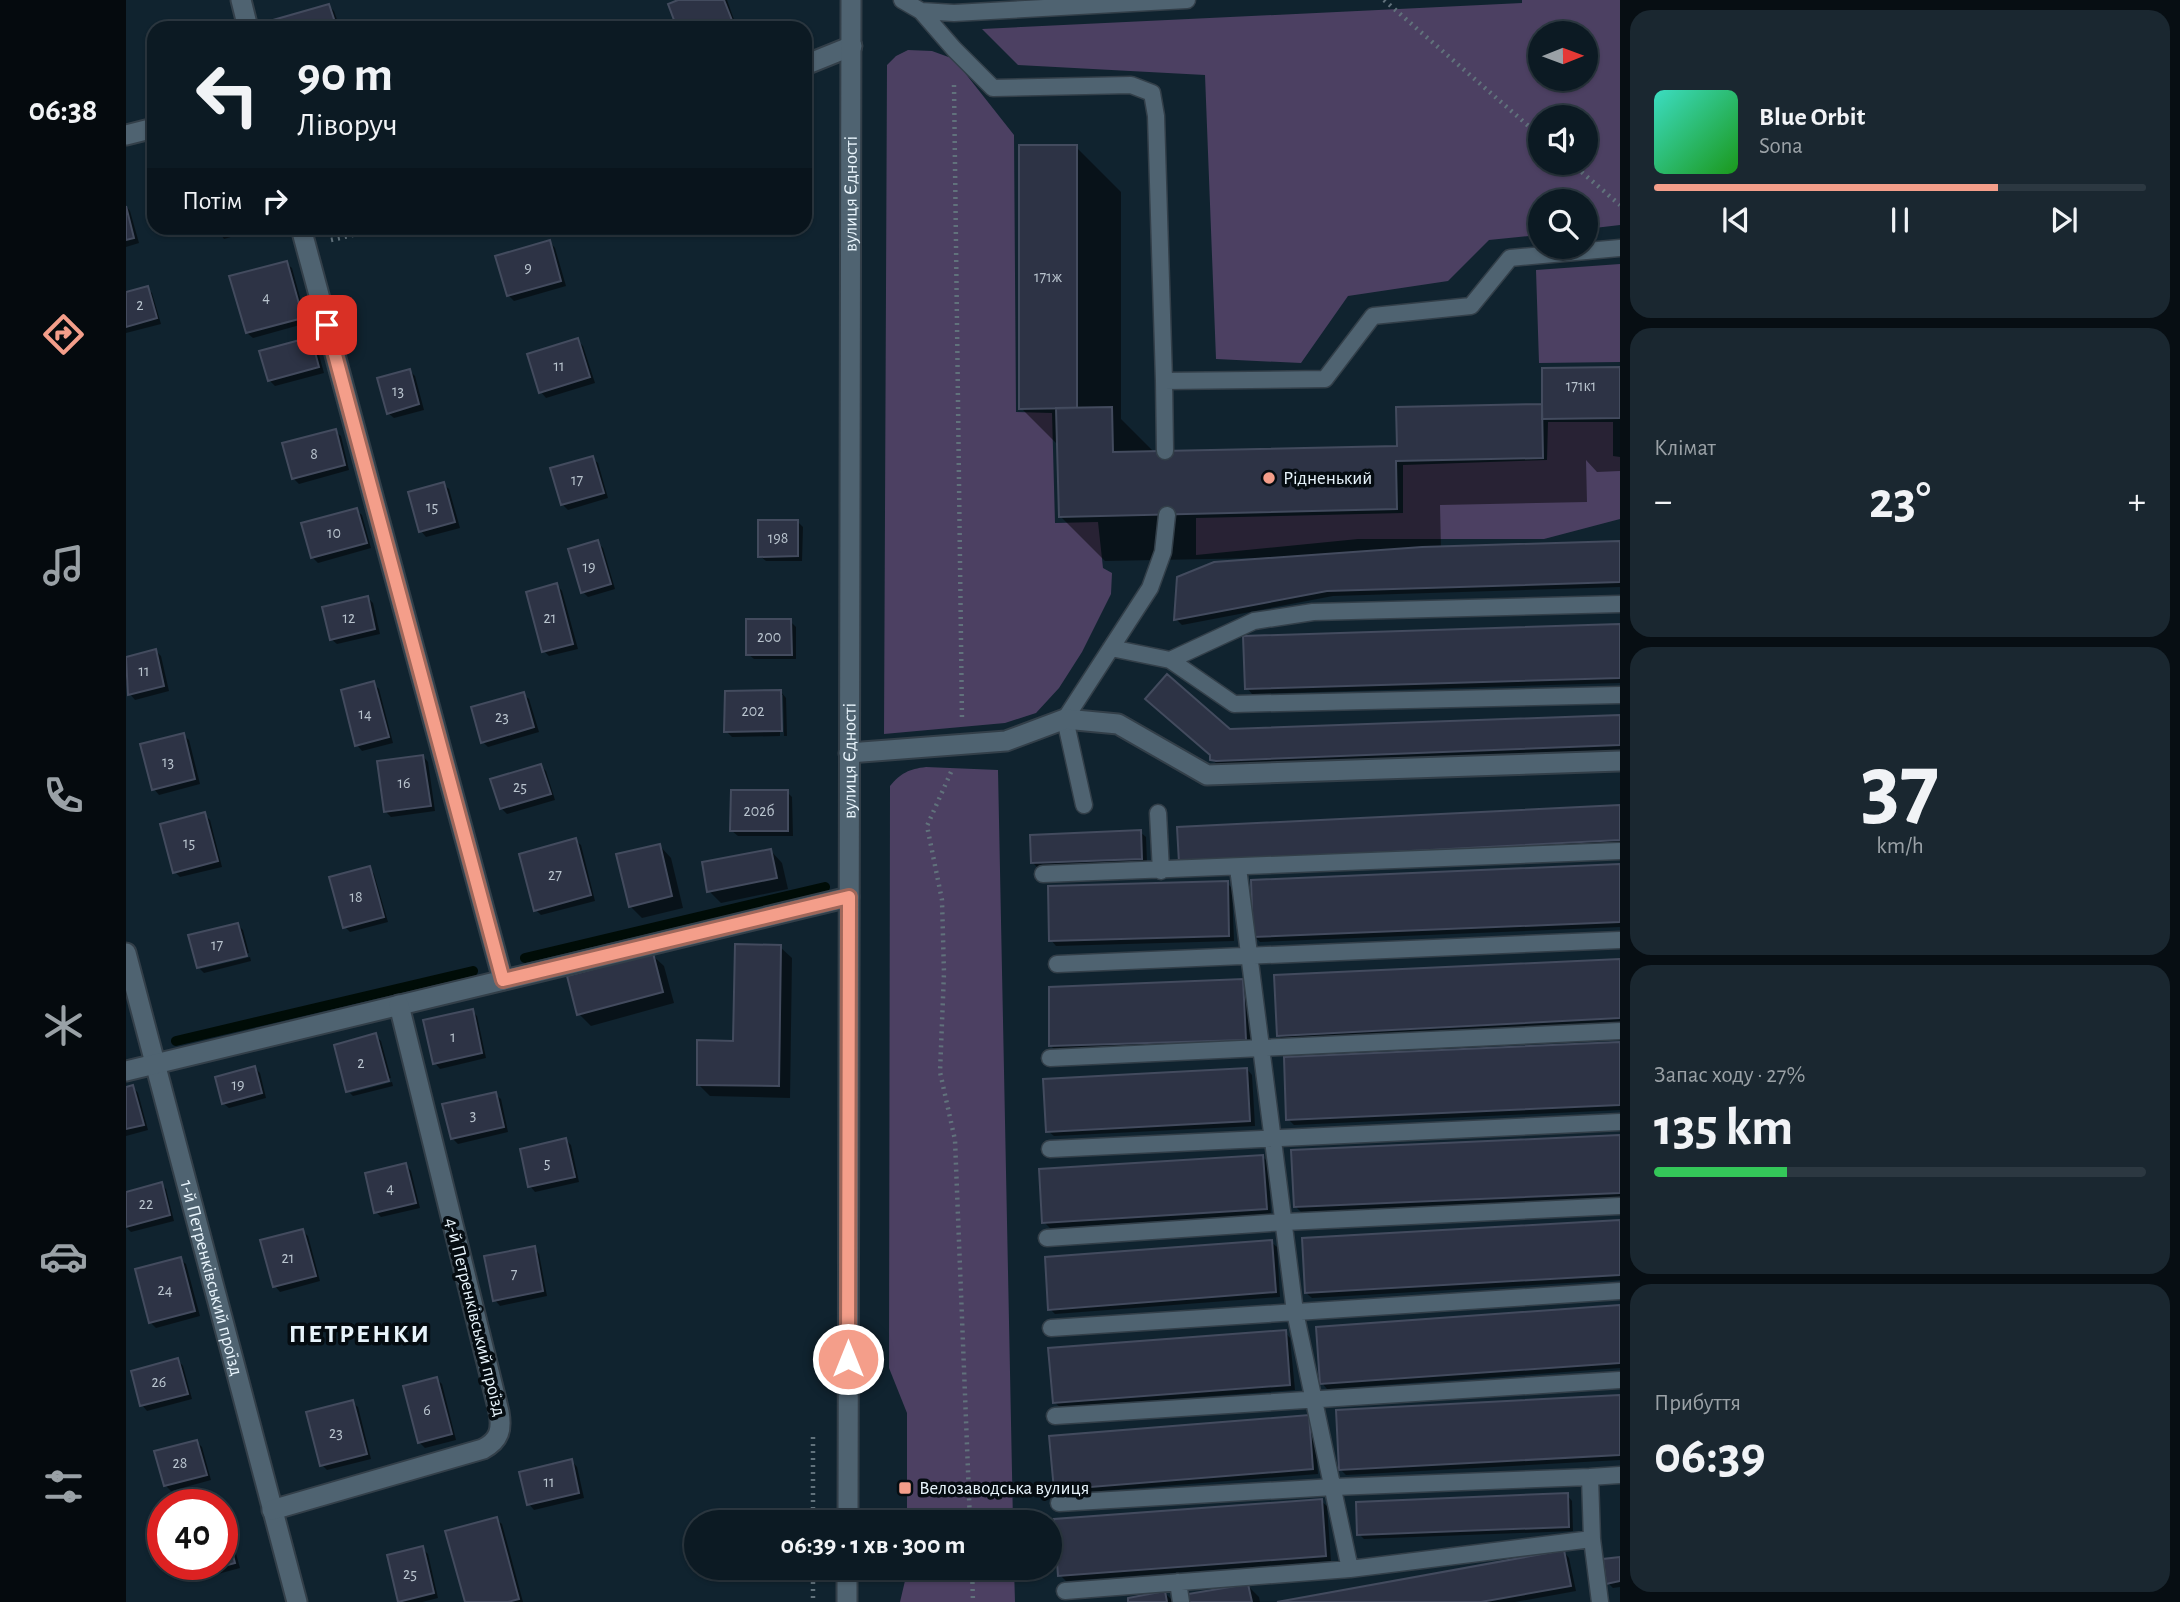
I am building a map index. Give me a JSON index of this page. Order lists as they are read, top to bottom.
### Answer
{
  "streets": {
    "street": ["вулиця Єдності", "1-й Петренківський проїзд", "4-й Петренківський проїзд"]
  },
  "crossings": [
    ["1-й Петренківський проїзд", "4-й Петренківський проїзд"]
  ],
  "districts": ["ПЕТРЕНКИ"],
  "places": {
    "other": ["Рідненький"],
    "transit": ["Велозаводська вулиця"]
  },
  "house_numbers": [
    "9",
    "171ж",
    "4",
    "2",
    "11",
    "171к1",
    "13",
    "8",
    "17",
    "15",
    "10",
    "198",
    "19",
    "12",
    "21",
    "200",
    "11",
    "202",
    "14",
    "23",
    "13",
    "16",
    "25",
    "202б",
    "15",
    "27",
    "18",
    "17",
    "1",
    "2",
    "19",
    "3",
    "5",
    "4",
    "22",
    "21",
    "7",
    "24",
    "26",
    "6",
    "23",
    "28",
    "11",
    "25"
  ],
  "north": "right",
  "page": {
    "tabs": "06:38",
    "turn": ["90 m", "Ліворуч"],
    "song": ["Blue Orbit", "Sona"],
    "then": "Потім",
    "tile": [
      "Клімат",
      ["37", "km/h"],
      ["Запас ходу · 27%", "135 km"],
      ["Прибуття", "06:39"]
    ],
    "heat": ["−", "23°", "+"],
    "limit": "40",
    "trip": "06:39 · 1 хв · 300 m"
  }
}
